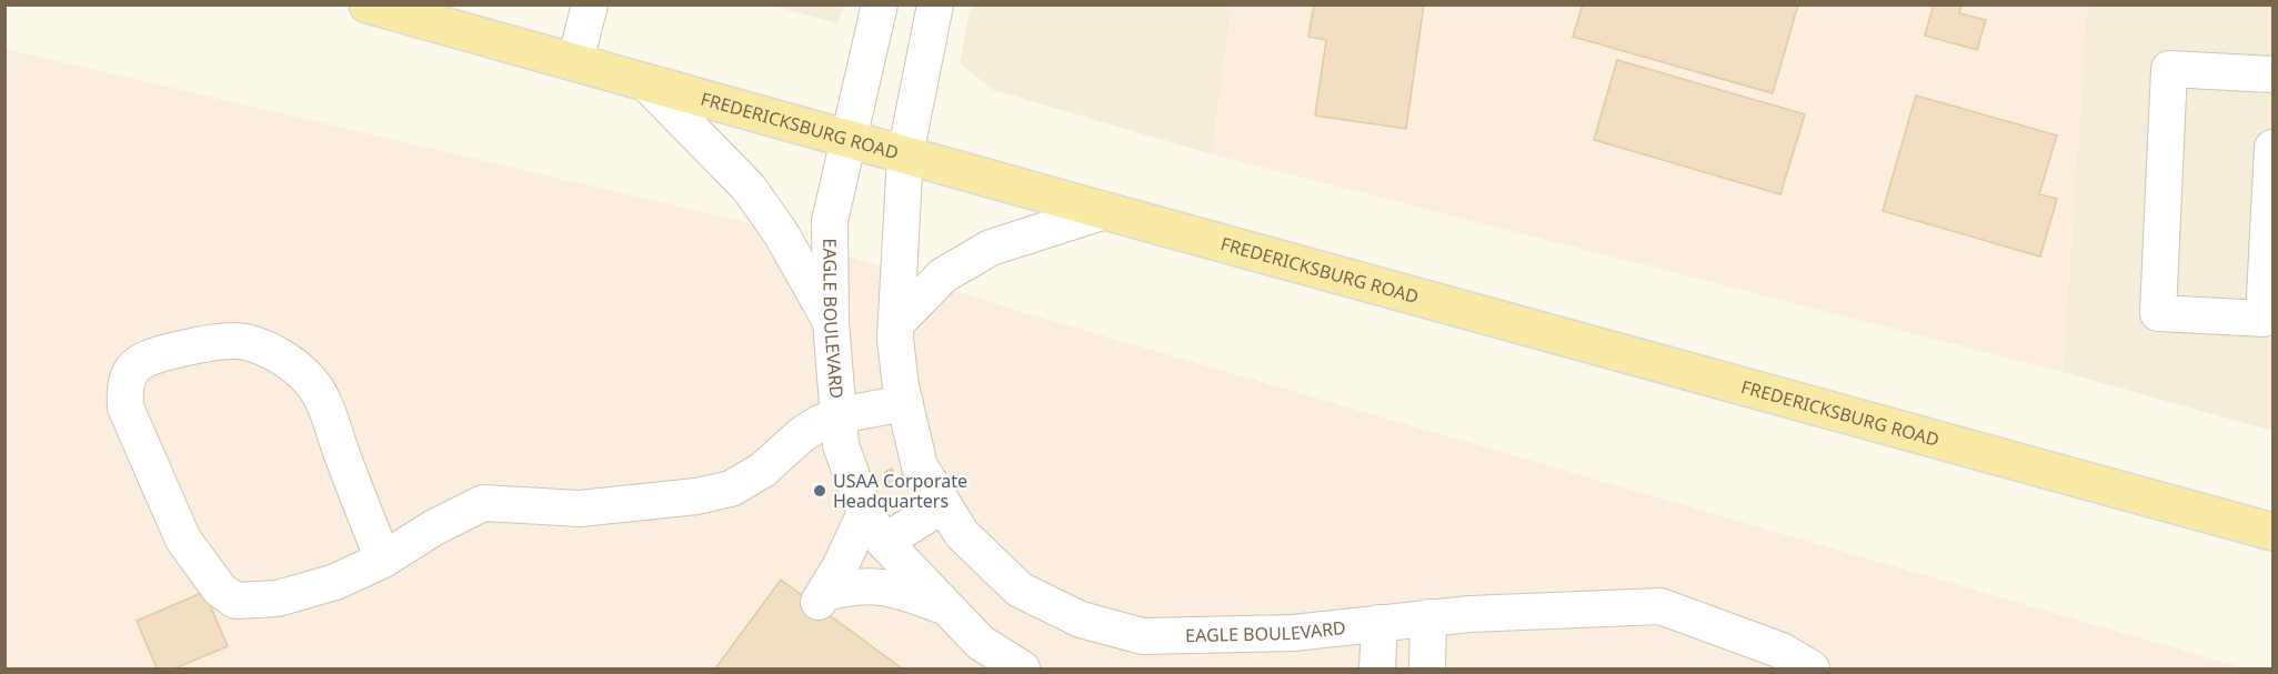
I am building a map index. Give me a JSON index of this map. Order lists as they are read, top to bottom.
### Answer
{
  "streets": {
    "main road": ["FREDERICKSBURG ROAD"],
    "street": ["EAGLE BOULEVARD"]
  },
  "crossings": [
    ["FREDERICKSBURG ROAD", "EAGLE BOULEVARD"]
  ],
  "places": ["USAA Corporate Headquarters"]
}
